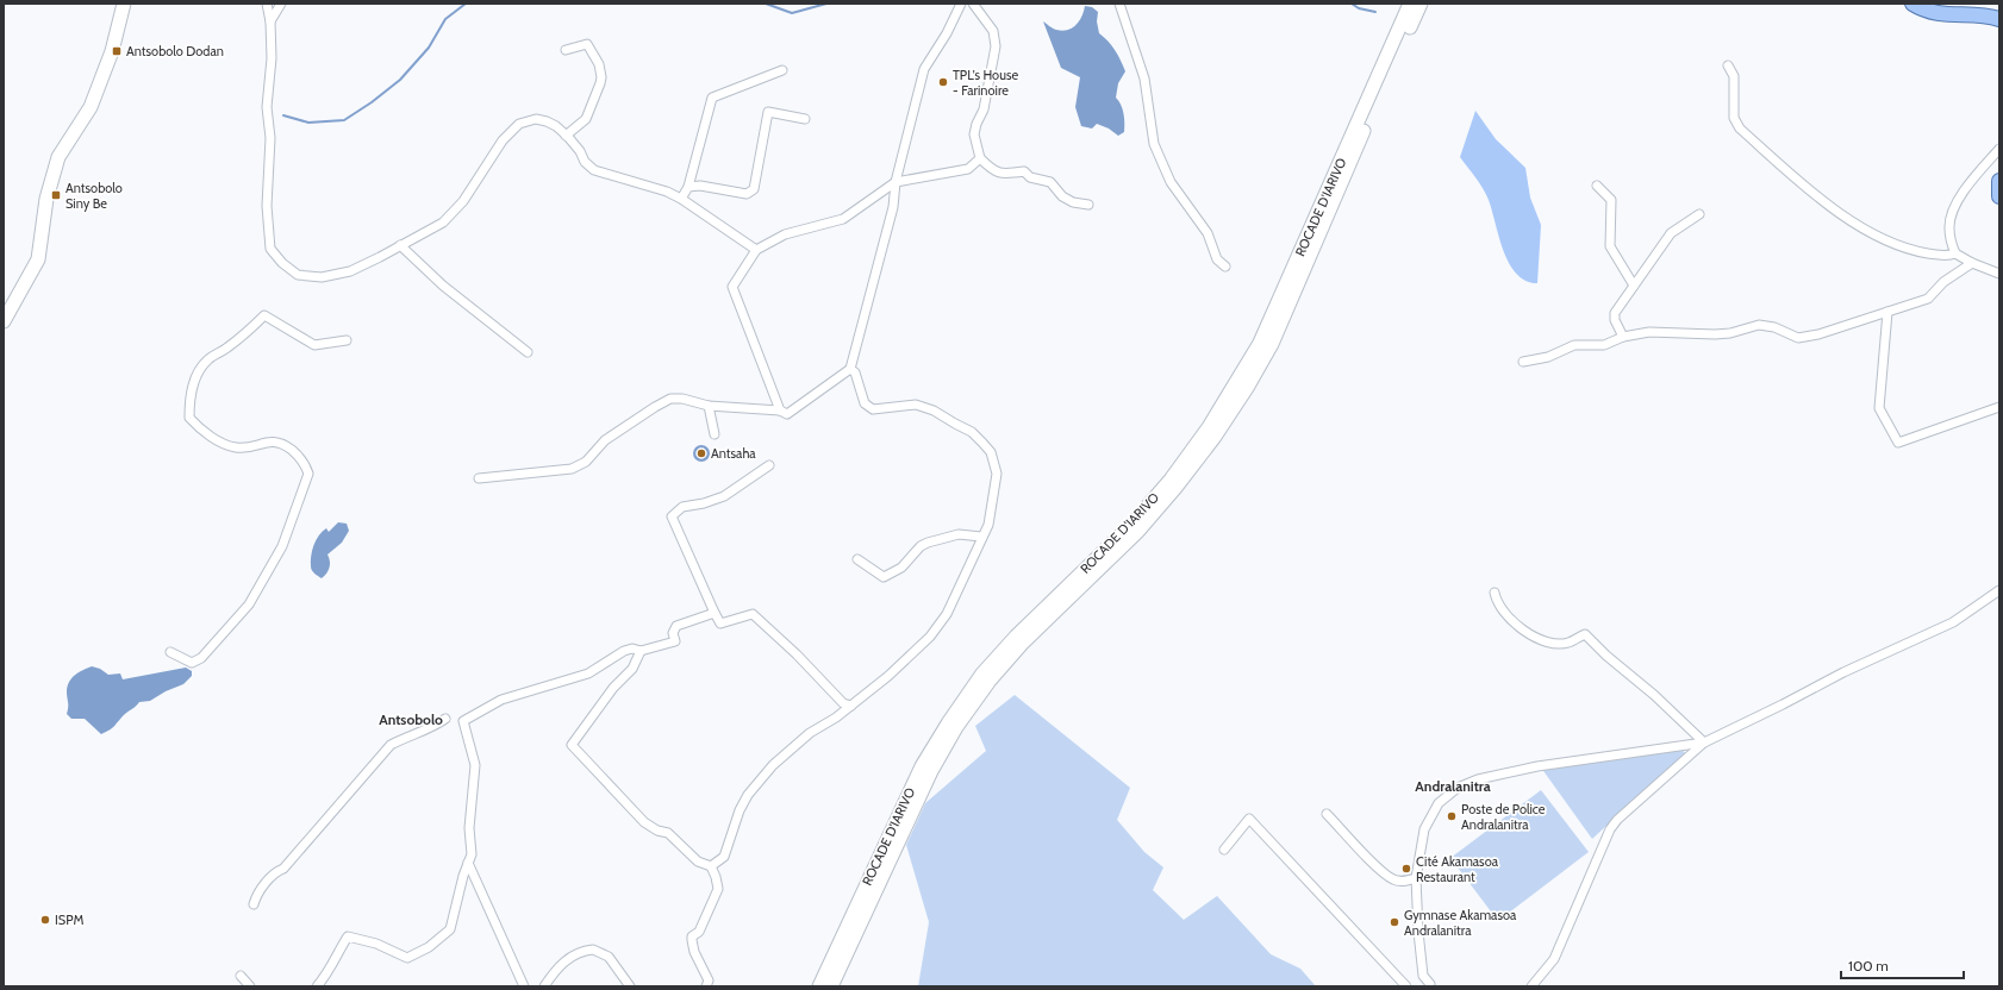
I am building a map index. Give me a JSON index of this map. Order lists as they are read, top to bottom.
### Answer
{
  "streets": {
    "main road": ["ROCADE D'IARIVO"]
  },
  "districts": ["Antsobolo", "Andralanitra"],
  "places": {
    "transit": ["Antsobolo Dodan", "Antsobolo Siny Be"],
    "other": [
      "TPL's House - Farinoire",
      "Antsaha",
      "Poste de Police Andralanitra",
      "Cité Akamasoa Restaurant",
      "ISPM",
      "Gymnase Akamasoa Andralanitra"
    ]
  },
  "scale_bar": "100 m"
}
